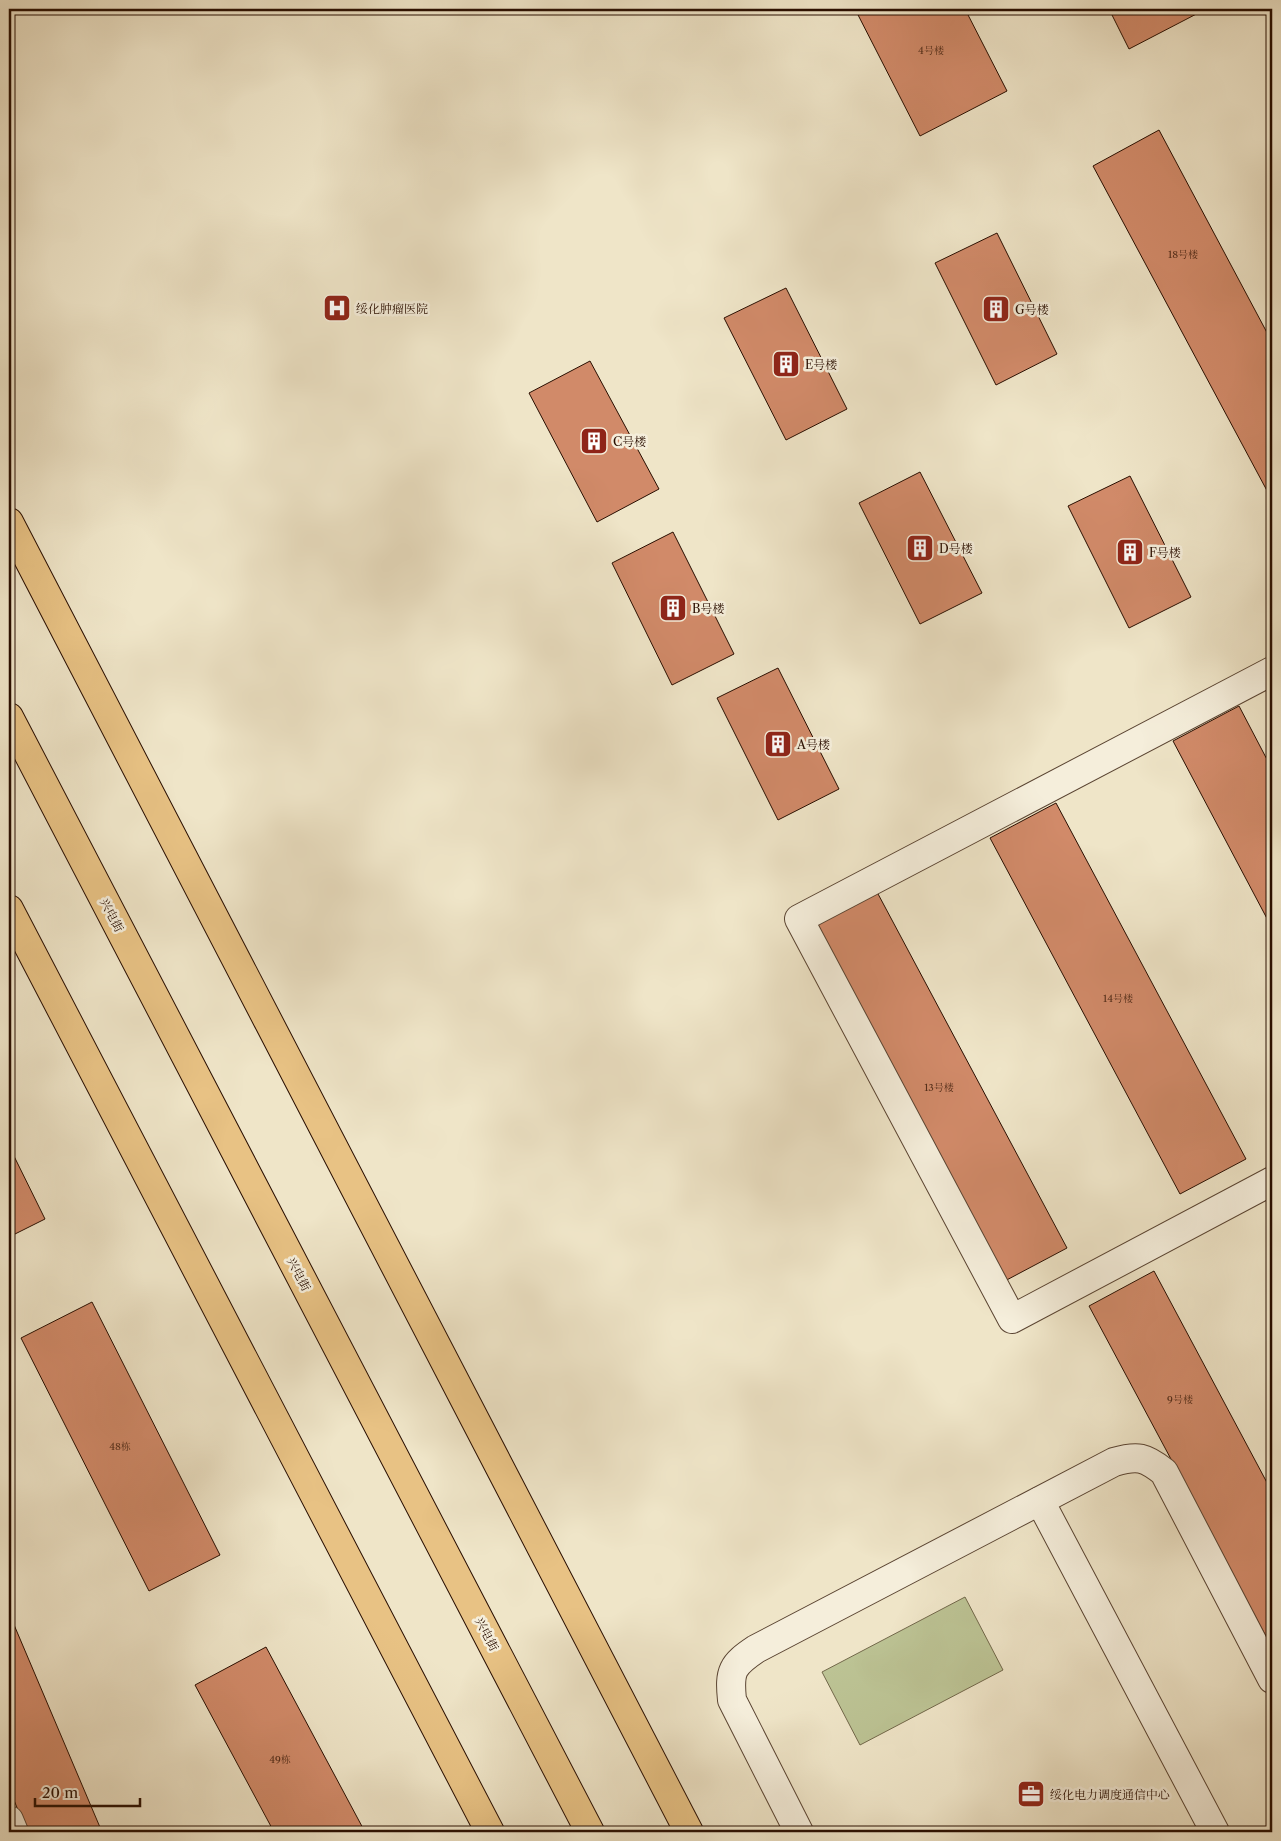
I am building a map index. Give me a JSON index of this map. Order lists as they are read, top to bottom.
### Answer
{
  "streets": {
    "main road": ["兴电街"]
  },
  "places": {
    "hospital": ["绥化肿瘤医院"],
    "building": [
      "G号楼",
      "E号楼",
      "C号楼",
      "D号楼",
      "F号楼",
      "B号楼",
      "A号楼"
    ],
    "office": ["绥化电力调度通信中心"]
  },
  "house_numbers": [
    "4号楼",
    "18号楼",
    "14号楼",
    "13号楼",
    "9号楼",
    "48栋",
    "49栋"
  ],
  "scale_bar": "20 m"
}
